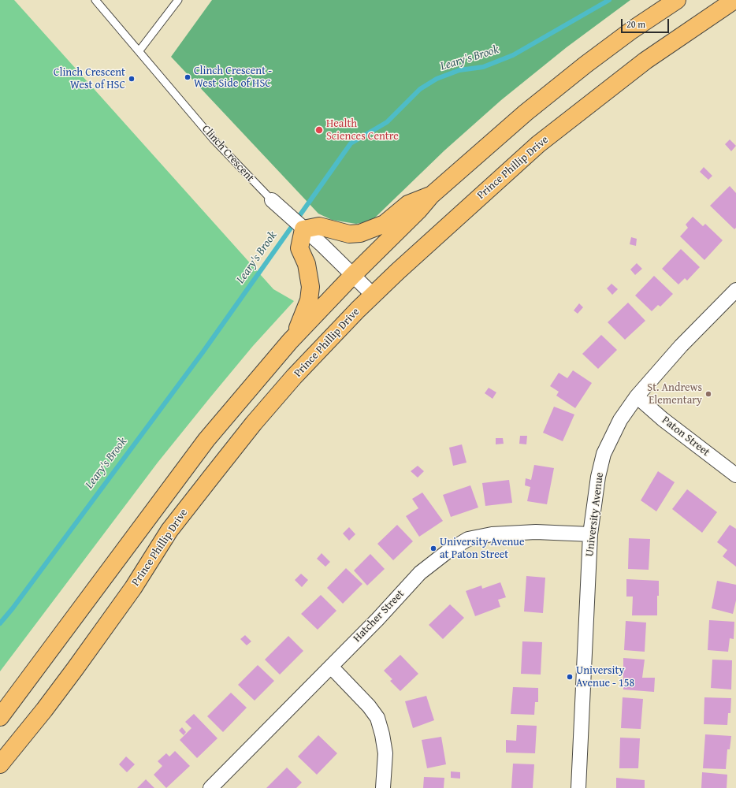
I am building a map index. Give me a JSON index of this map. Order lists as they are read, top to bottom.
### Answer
{
  "streets": {
    "main road": ["Prince Phillip Drive"],
    "street": [
      "Clinch Crescent",
      "Paton Street",
      "University Avenue",
      "Hatcher Street"
    ]
  },
  "crossings": [
    ["Clinch Crescent", "Prince Phillip Drive"],
    ["Paton Street", "University Avenue"],
    ["University Avenue", "Hatcher Street"]
  ],
  "water": ["Leary's Brook"],
  "places": [
    "Clinch Crescent - West Side of HSC",
    "Clinch Crescent West of HSC",
    "Health Sciences Centre",
    "St. Andrews Elementary",
    "University Avenue at Paton Street",
    "University Avenue - 158"
  ],
  "scale_bar": "20 m"
}
